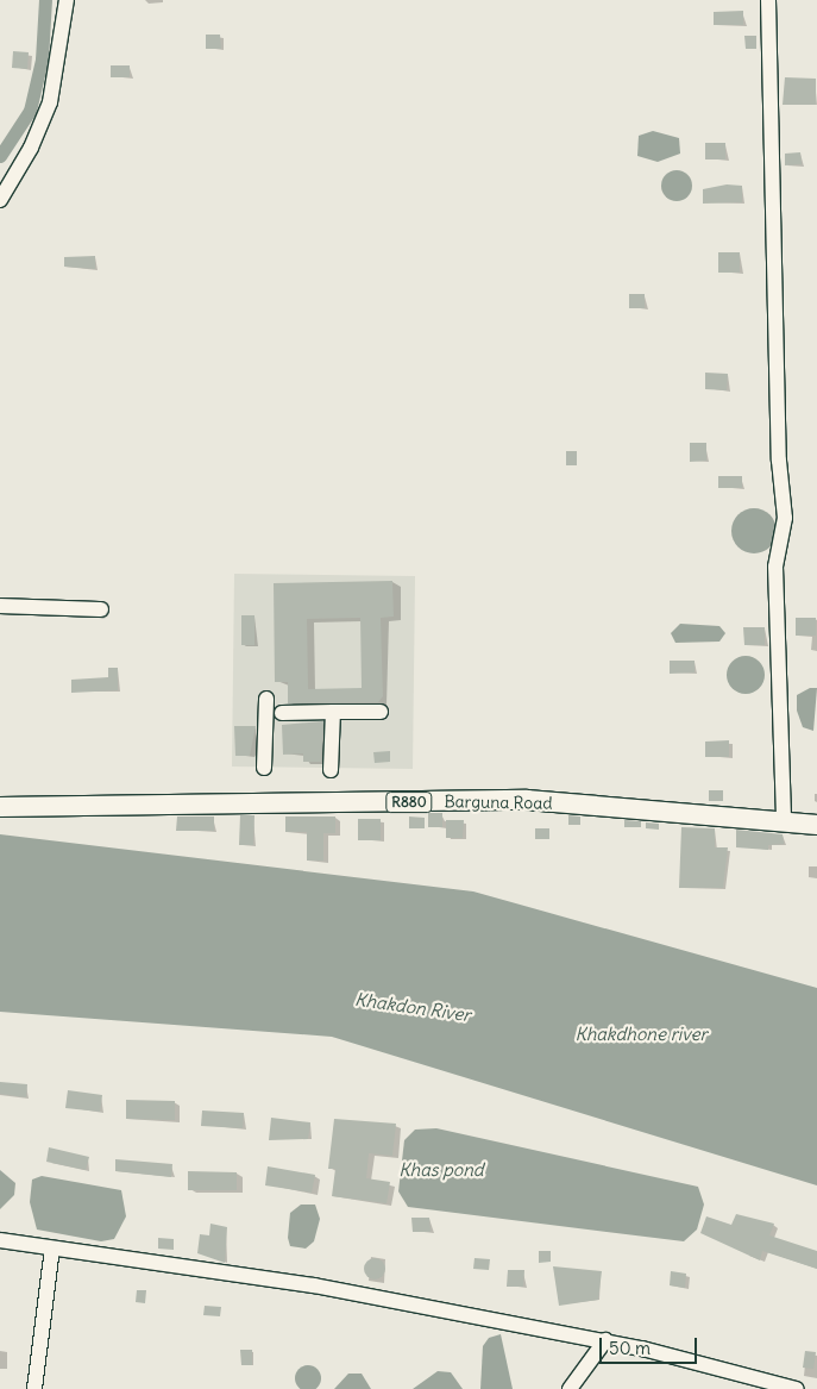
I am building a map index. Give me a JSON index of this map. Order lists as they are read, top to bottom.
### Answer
{
  "streets": {
    "main road": ["R880", "Barguna Road"]
  },
  "water": ["Khakdon River", "Khakdhone river", "Khas pond"],
  "scale_bar": "50 m"
}
